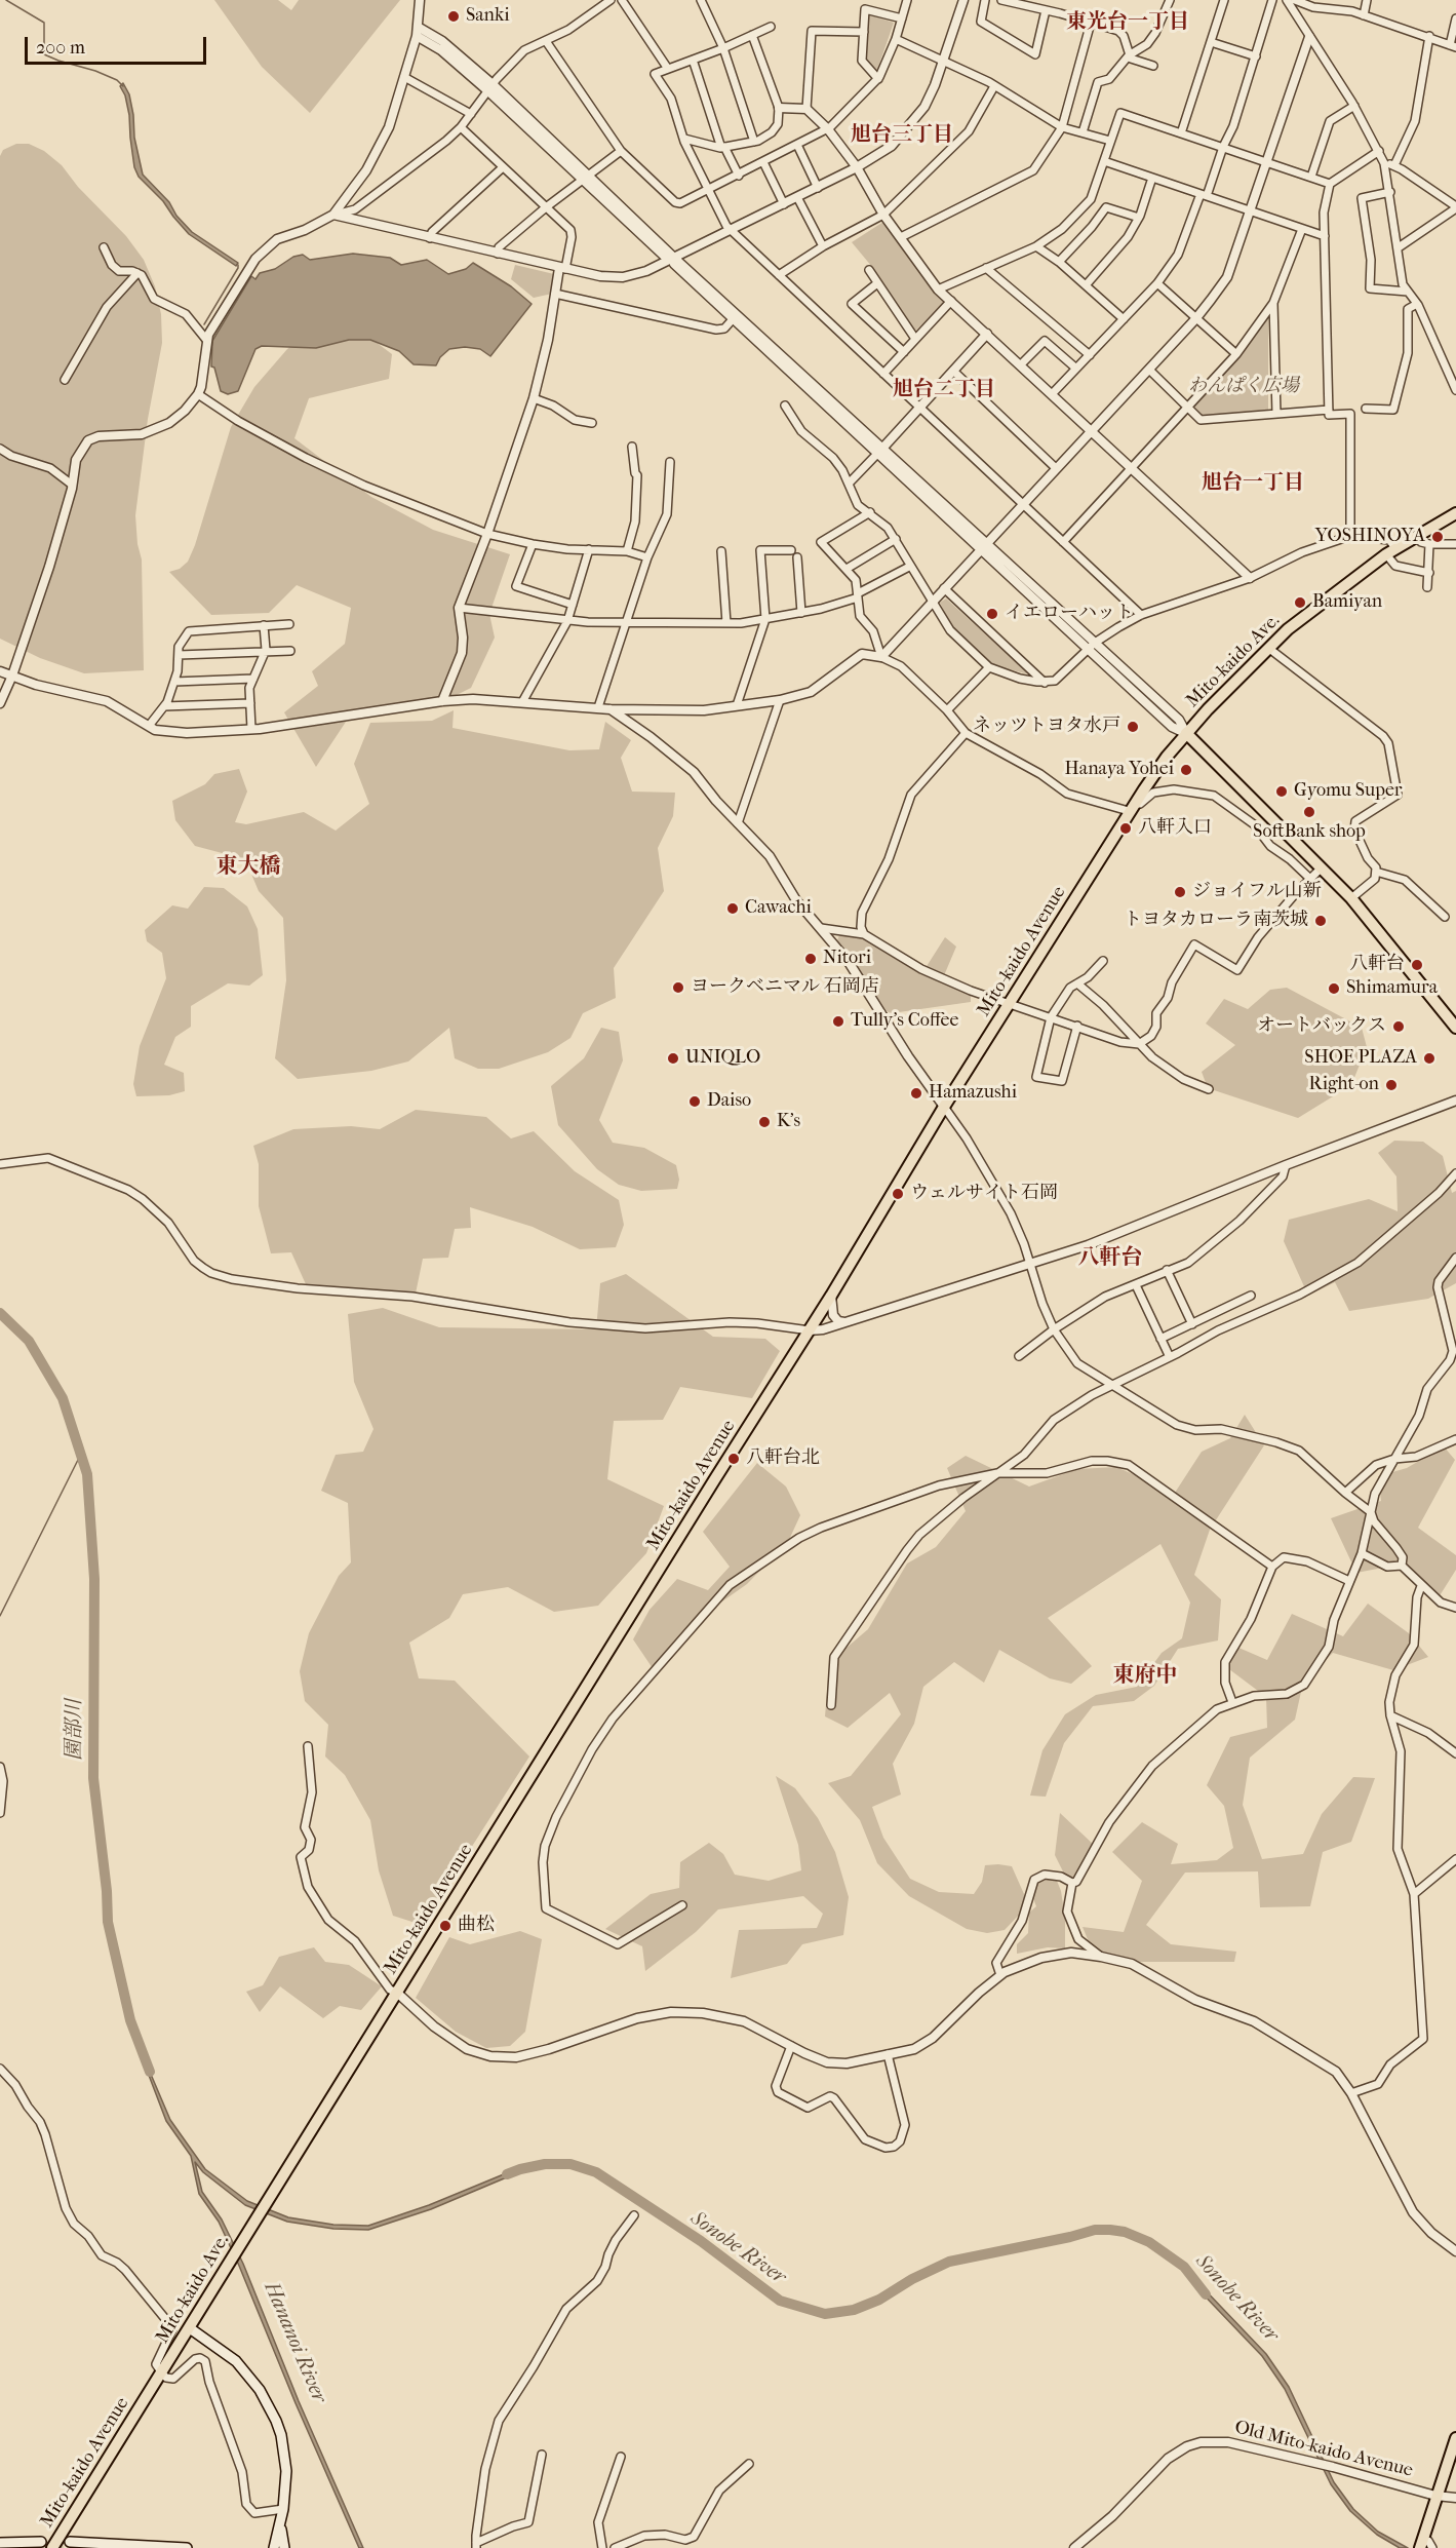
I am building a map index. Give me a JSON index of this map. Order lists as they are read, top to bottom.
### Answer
{
  "streets": {
    "main road": ["Mito-kaido Ave.", "Mito-kaido Avenue"],
    "street": ["Old Mito-kaido Avenue"]
  },
  "crossings": [
    ["Mito-kaido Ave.", "Mito-kaido Avenue"]
  ],
  "districts": [
    "東光台一丁目",
    "旭台三丁目",
    "旭台二丁目",
    "旭台一丁目",
    "東大橋",
    "八軒台",
    "東府中"
  ],
  "water": ["園部川", "Sonobe River", "Hananoi River"],
  "parks": ["わんぱく広場"],
  "places": [
    "Sanki",
    "YOSHINOYA",
    "Bamiyan",
    "イエローハット",
    "ネッツトヨタ水戸",
    "Hanaya Yohei",
    "Gyomu Super",
    "SoftBank shop",
    "八軒入口",
    "ジョイフル山新",
    "Cawachi",
    "トヨタカローラ南茨城",
    "Nitori",
    "八軒台",
    "ヨークベニマル 石岡店",
    "Shimamura",
    "Tully's Coffee",
    "オートバックス",
    "UNIQLO",
    "SHOE PLAZA",
    "Right-on",
    "Hamazushi",
    "Daiso",
    "K's",
    "ウェルサイト石岡",
    "八軒台北",
    "曲松"
  ],
  "scale_bar": "200 m"
}
